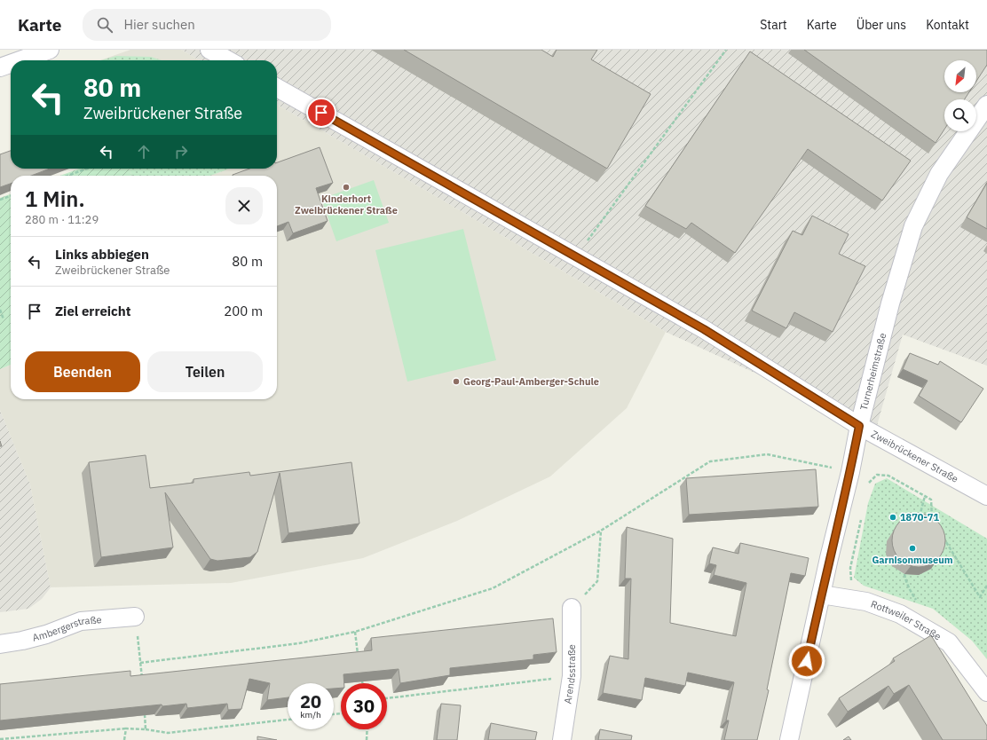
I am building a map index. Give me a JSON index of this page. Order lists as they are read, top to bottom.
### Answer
{
  "streets": {
    "street": [
      "Turnerheimstraße",
      "Zweibrückener Straße",
      "Rottweiler Straße",
      "Ambergerstraße",
      "Arendsstraße"
    ]
  },
  "crossings": [
    ["Turnerheimstraße", "Zweibrückener Straße"],
    ["Turnerheimstraße", "Rottweiler Straße"]
  ],
  "places": [
    "Kinderhort Zweibrückener Straße",
    "Georg-Paul-Amberger-Schule",
    "1870-71",
    "Garnisonmuseum"
  ],
  "north": "bottom left",
  "page": {
    "header": "Karte",
    "search": "Hier suchen",
    "nav": [
      "Start",
      "Karte",
      "Über uns",
      "Kontakt"
    ],
    "turn": ["80 m", "Zweibrückener Straße"],
    "heading": ["1 Min.", "280 m · 11:29"],
    "list": [
      {
        "name": "Links abbiegen",
        "note": "Zweibrückener Straße",
        "value": "80 m"
      },
      {
        "name": "Ziel erreicht",
        "value": "200 m"
      }
    ],
    "buttons": ["Beenden", "Teilen"],
    "speed": "20 km/h",
    "limit": "30"
  }
}
